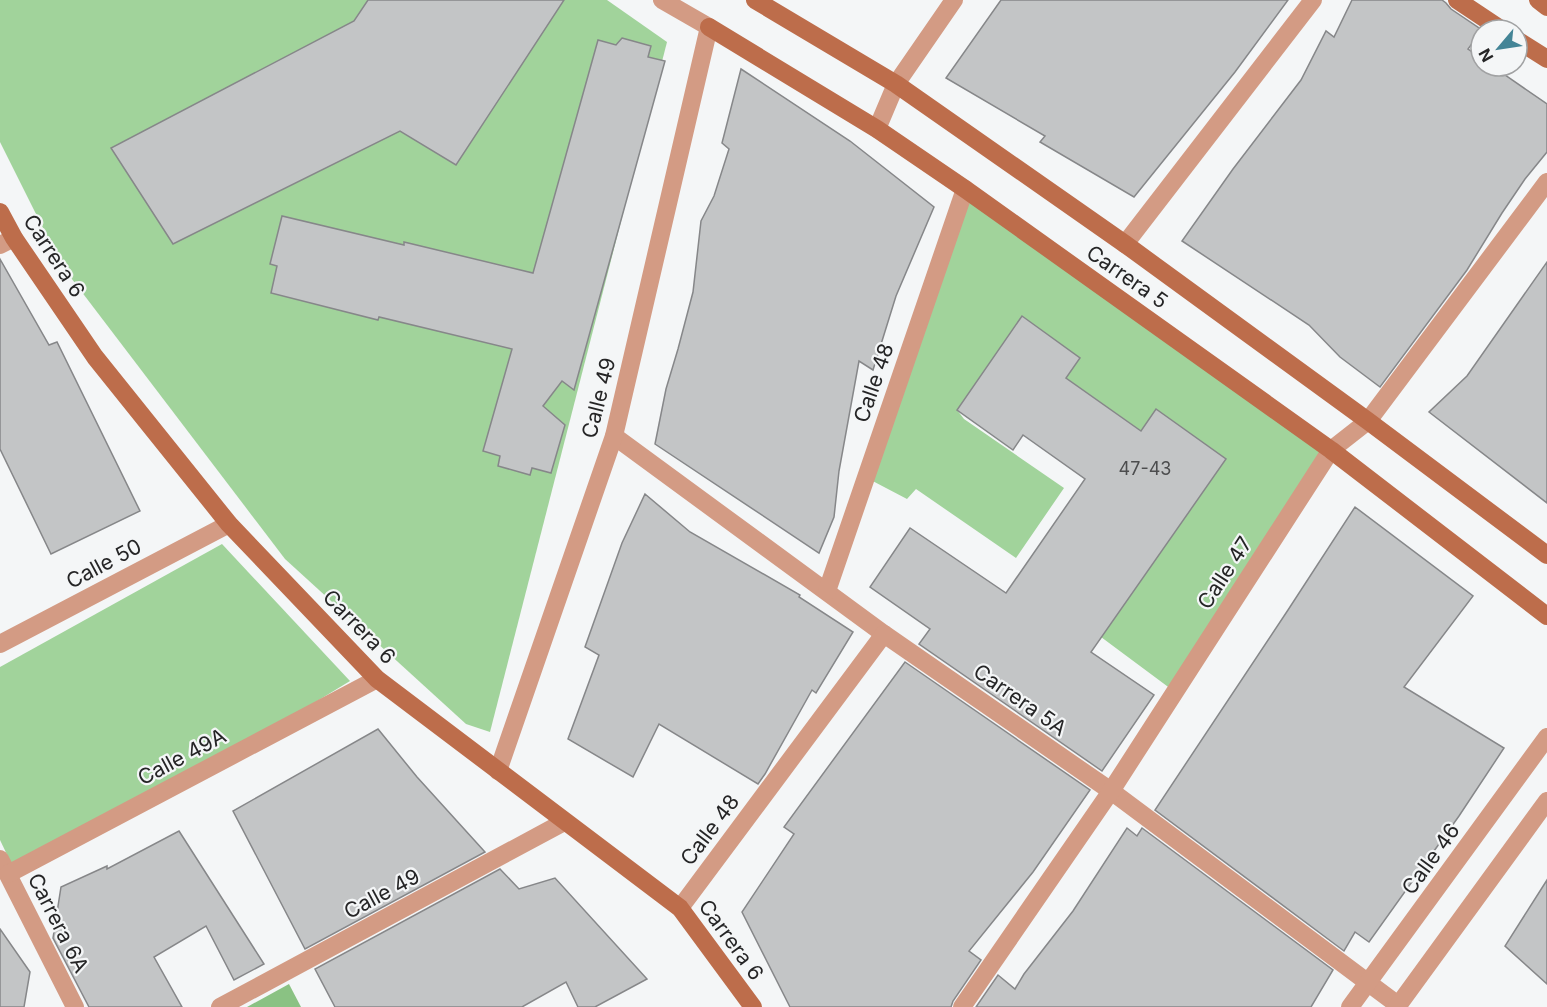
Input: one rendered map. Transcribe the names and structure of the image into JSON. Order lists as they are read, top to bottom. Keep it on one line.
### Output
{"streets":{"street":["Carrera 6","Carrera 5","Calle 48","Calle 49","Calle 50","Calle 47","Carrera 5A","Calle 49A","Calle 46","Carrera 6A"]},"crossings":[["Carrera 6","Calle 48"],["Carrera 6","Calle 49"],["Carrera 6","Calle 50"],["Carrera 6","Calle 49A"],["Carrera 5","Calle 48"],["Carrera 5","Calle 49"],["Carrera 5","Calle 47"],["Calle 48","Carrera 5A"],["Calle 49","Carrera 5A"],["Calle 47","Carrera 5A"],["Carrera 5A","Calle 46"],["Calle 49A","Carrera 6A"]],"house_numbers":["47-43"],"north":"bottom left"}
